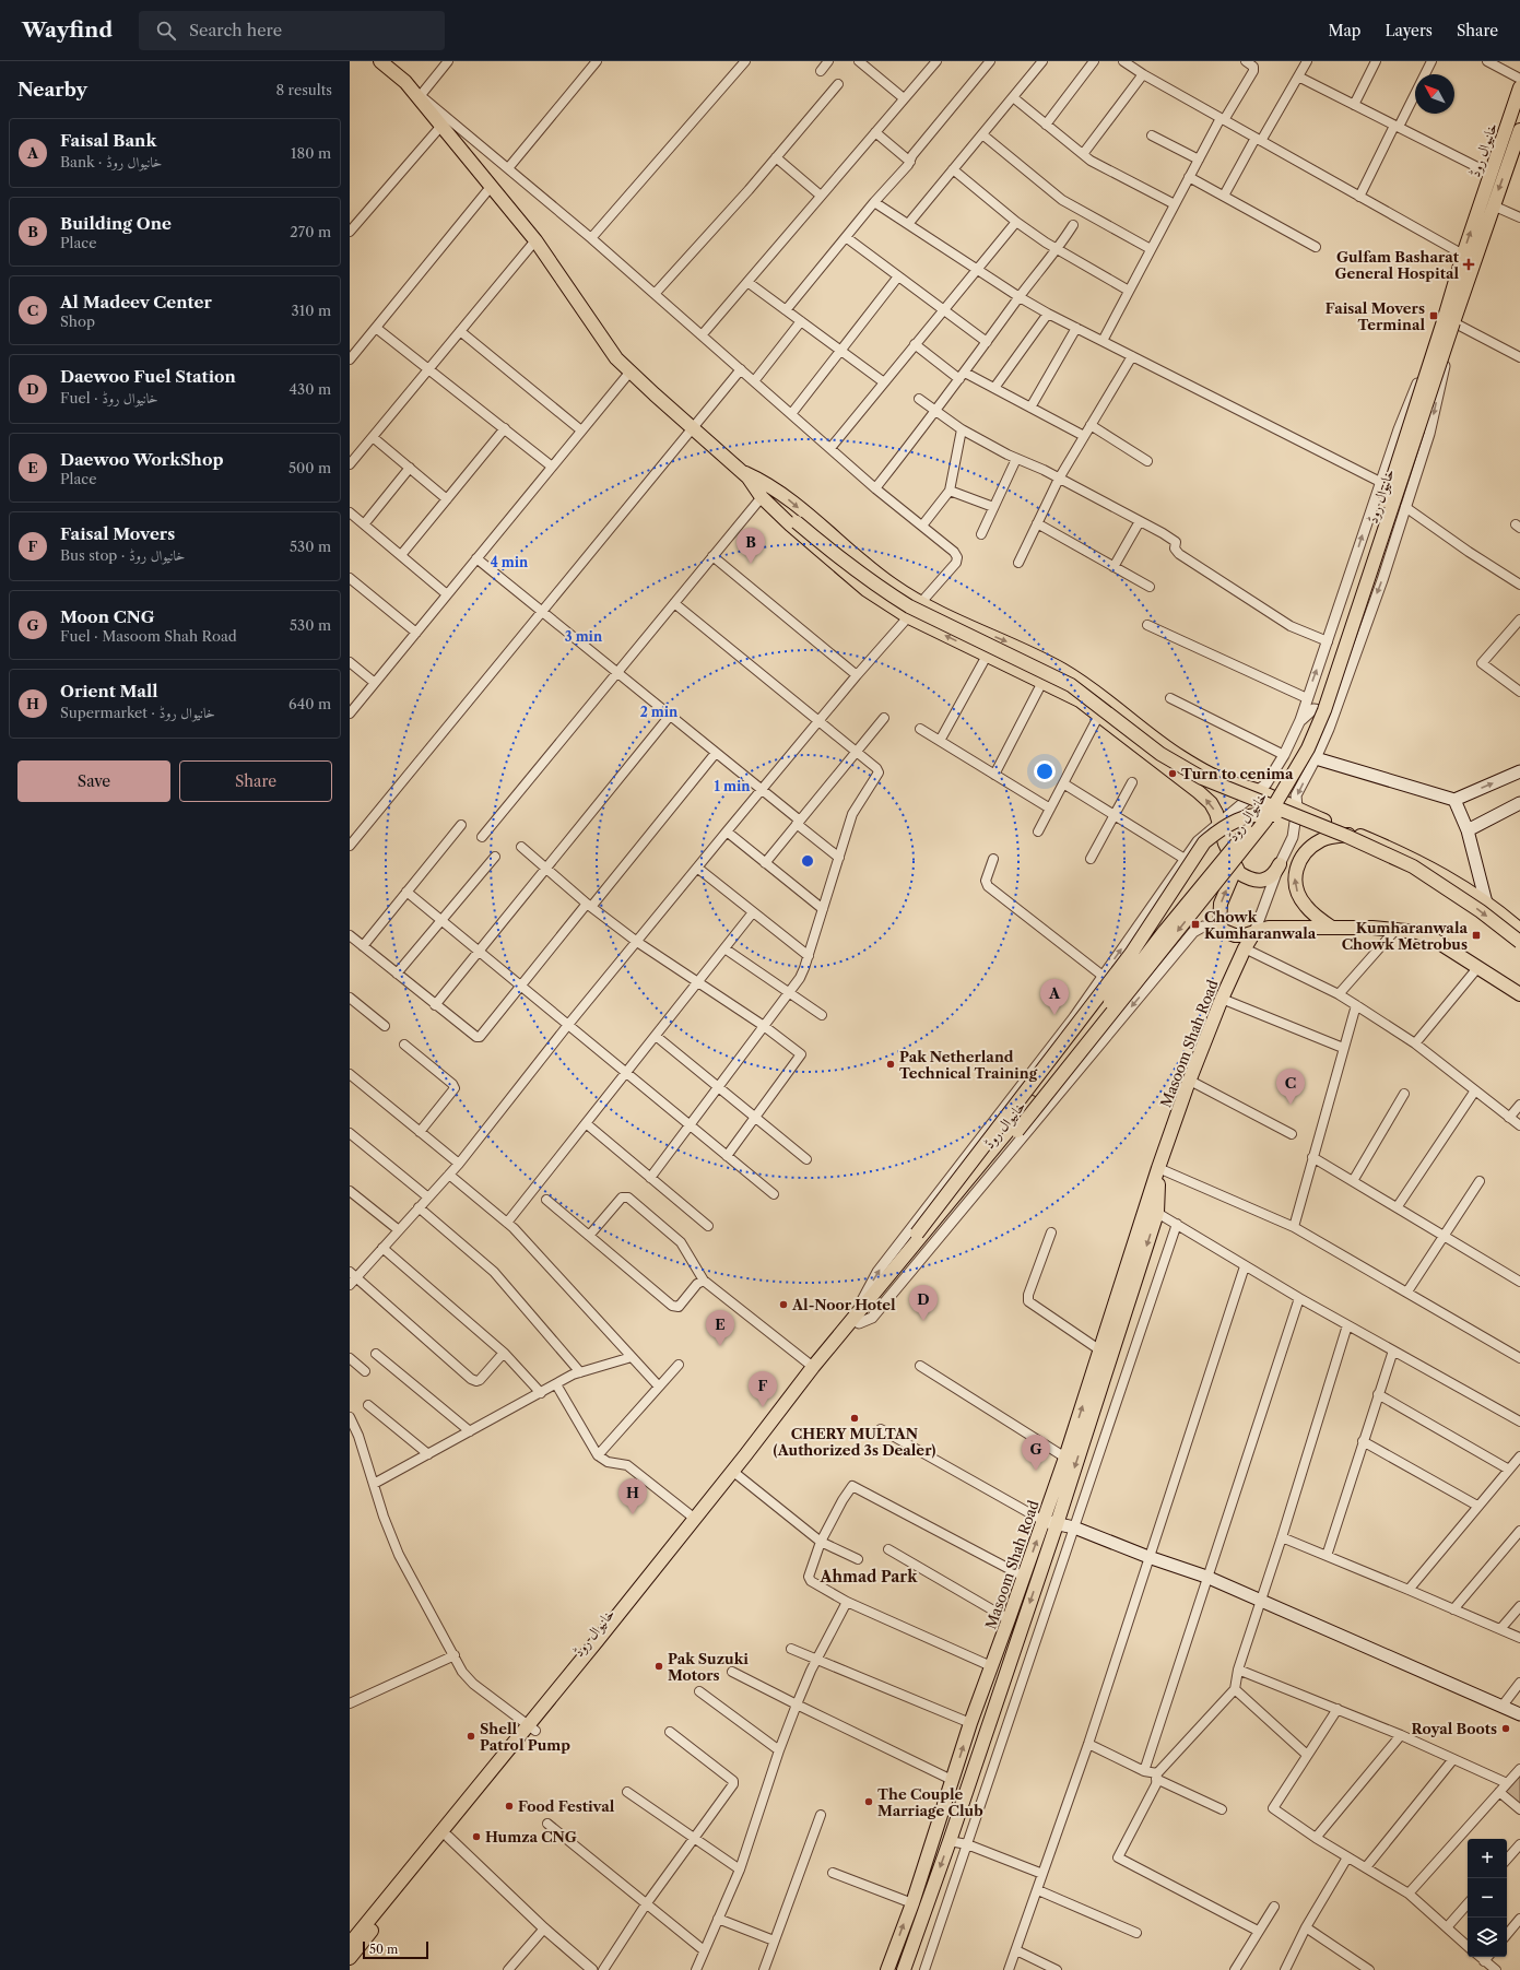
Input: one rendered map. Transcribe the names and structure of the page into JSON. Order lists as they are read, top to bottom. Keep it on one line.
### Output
{"streets":{"main road":["خانیوال روڈ","Masoom Shah Road"]},"districts":["Ahmad Park"],"places":{"health":["Gulfam Basharat General Hospital"],"transit":["Faisal Movers Terminal","Chowk Kumharanwala","Kumharanwala Chowk Metrobus"],"other":["Turn to cenima","Pak Netherland Technical Training","Al-Noor Hotel","CHERY MULTAN (Authorized 3s Dealer)","Pak Suzuki Motors","Royal Boots","Shell Patrol Pump","The Couple Marriage Club","Food Festival","Humza CNG"]},"scale_bar":"50 m","north":"top left","page":{"header":"Wayfind","search":"Search here","nav":["Map","Layers","Share"],"heading":["Nearby","8 results"],"list":[{"mark":"A","name":"Faisal Bank","note":"Bank · خانیوال روڈ","value":"180 m"},{"mark":"B","name":"Building One","note":"Place","value":"270 m"},{"mark":"C","name":"Al Madeev Center","note":"Shop","value":"310 m"},{"mark":"D","name":"Daewoo Fuel Station","note":"Fuel · خانیوال روڈ","value":"430 m"},{"mark":"E","name":"Daewoo WorkShop","note":"Place","value":"500 m"},{"mark":"F","name":"Faisal Movers","note":"Bus stop · خانیوال روڈ","value":"530 m"},{"mark":"G","name":"Moon CNG","note":"Fuel · Masoom Shah Road","value":"530 m"},{"mark":"H","name":"Orient Mall","note":"Supermarket · خانیوال روڈ","value":"640 m"}],"pins":["B","A","C","D","E","F","G","H"],"buttons":["Save","Share"],"map_buttons":["+","−"],"scale":"50 m"},"rings":["4 min","3 min","2 min","1 min"]}
